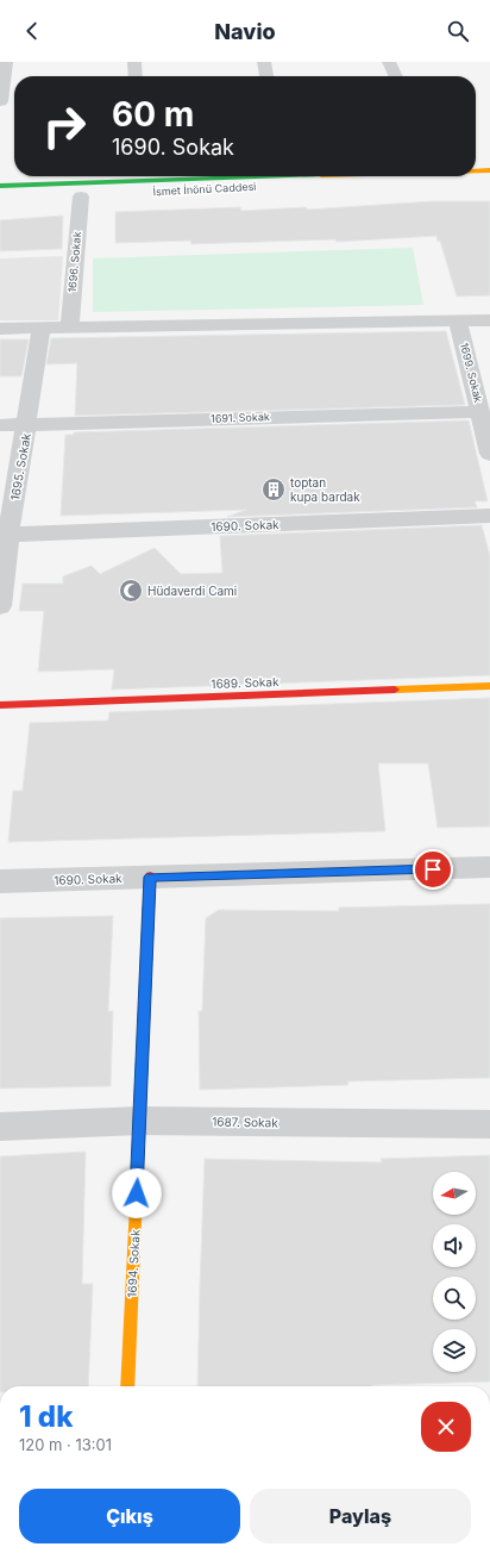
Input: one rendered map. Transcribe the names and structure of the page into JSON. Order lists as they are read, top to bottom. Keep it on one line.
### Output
{"streets":{"main road":["İsmet İnönü Caddesi","1689. Sokak","1694. Sokak"],"street":["1696. Sokak","1699. Sokak","1691. Sokak","1695. Sokak","1690. Sokak","1687. Sokak"]},"crossings":[["1699. Sokak","1691. Sokak"],["1691. Sokak","1695. Sokak"],["1695. Sokak","1690. Sokak"],["1690. Sokak","1694. Sokak"],["1687. Sokak","1694. Sokak"]],"places":{"building":["toptan kupa bardak"],"mosque":["Hüdaverdi Cami"]},"north":"left","page":{"header":"Navio","turn":["60 m","1690. Sokak"],"heading":["1 dk","120 m · 13:01"],"buttons":["Çıkış","Paylaş"]}}
